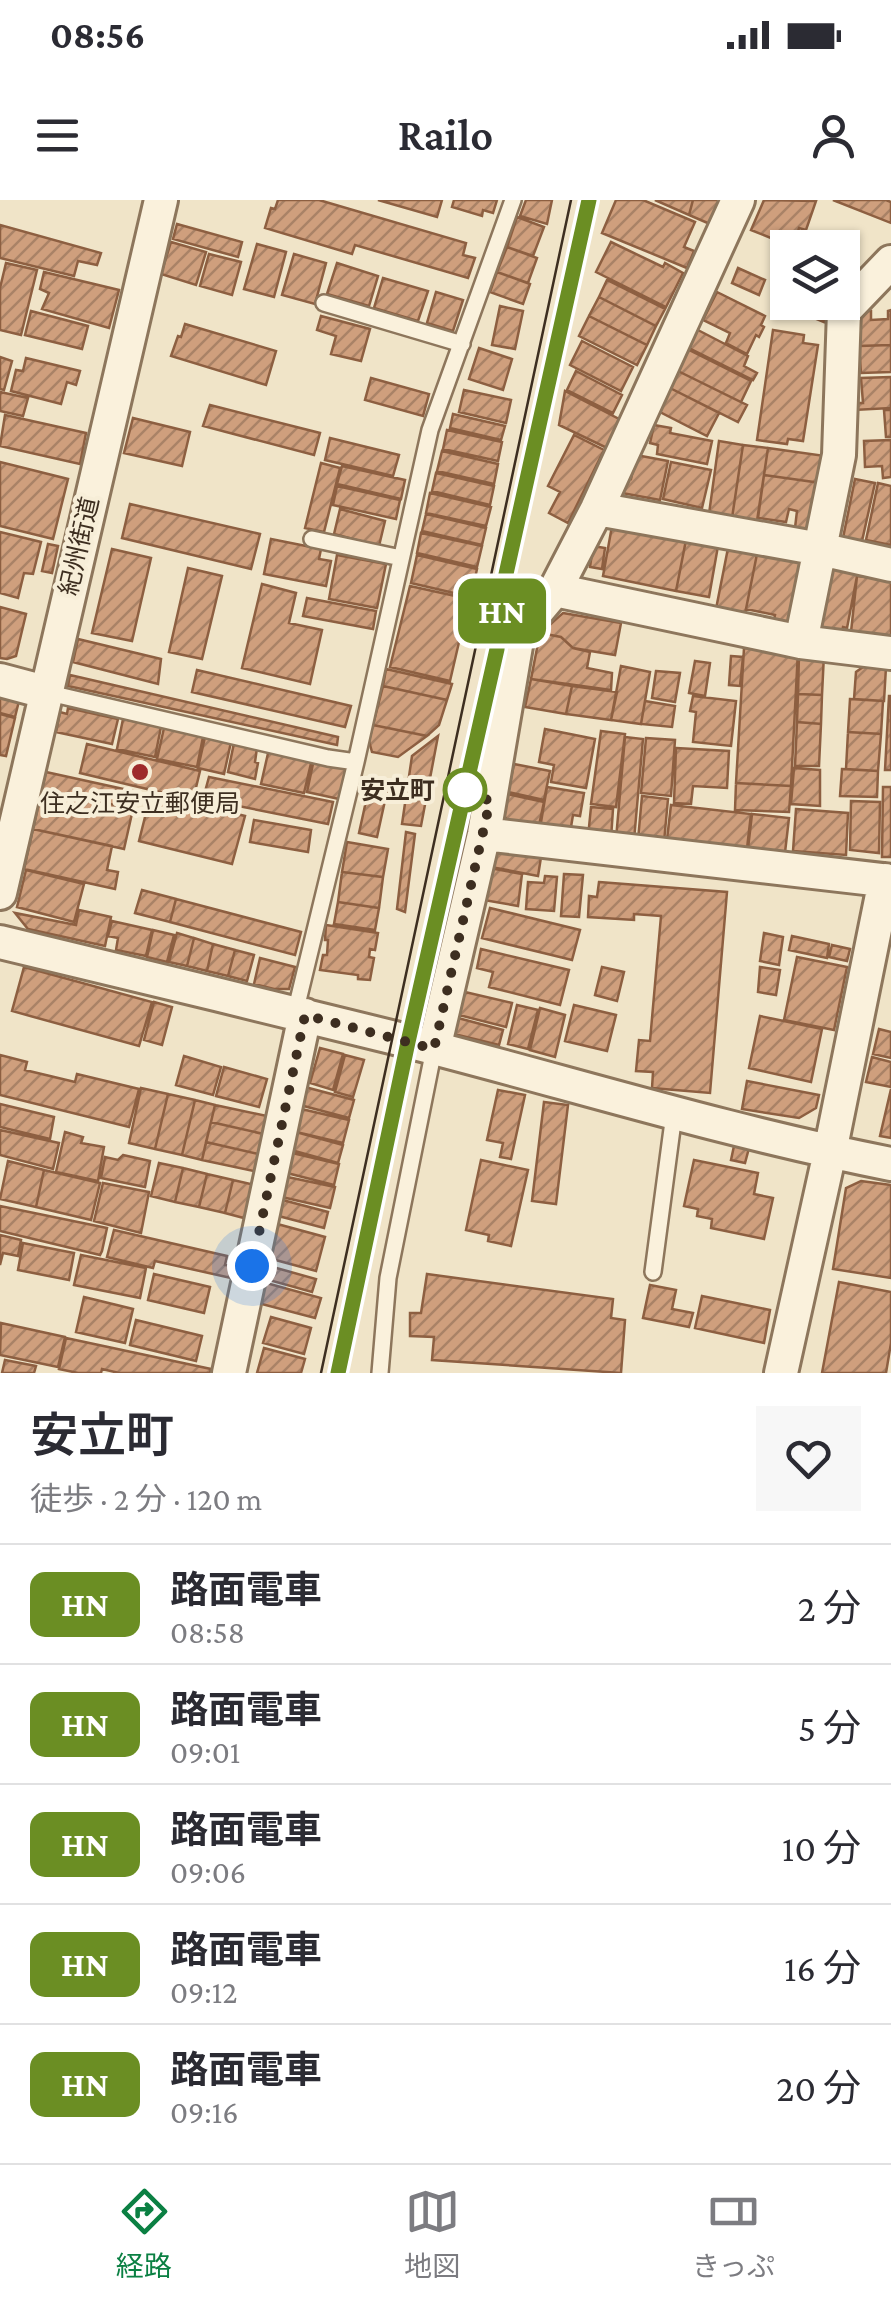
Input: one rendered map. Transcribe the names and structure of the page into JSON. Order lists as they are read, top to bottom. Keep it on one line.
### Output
{"streets":{"street":["紀州街道"]},"places":["住之江安立郵便局","安立町"],"lines":["tram line HN"],"page":{"status":"08:56","header":"Railo","on_map":"HN","heading":["安立町","徒歩 · 2 分 · 120 m"],"list":[{"mark":"HN","name":"路面電車","note":"08:58","value":"2 分"},{"mark":"HN","name":"路面電車","note":"09:01","value":"5 分"},{"mark":"HN","name":"路面電車","note":"09:06","value":"10 分"},{"mark":"HN","name":"路面電車","note":"09:12","value":"16 分"},{"mark":"HN","name":"路面電車","note":"09:16","value":"20 分"}],"tabs":["経路","地図","きっぷ"]}}
